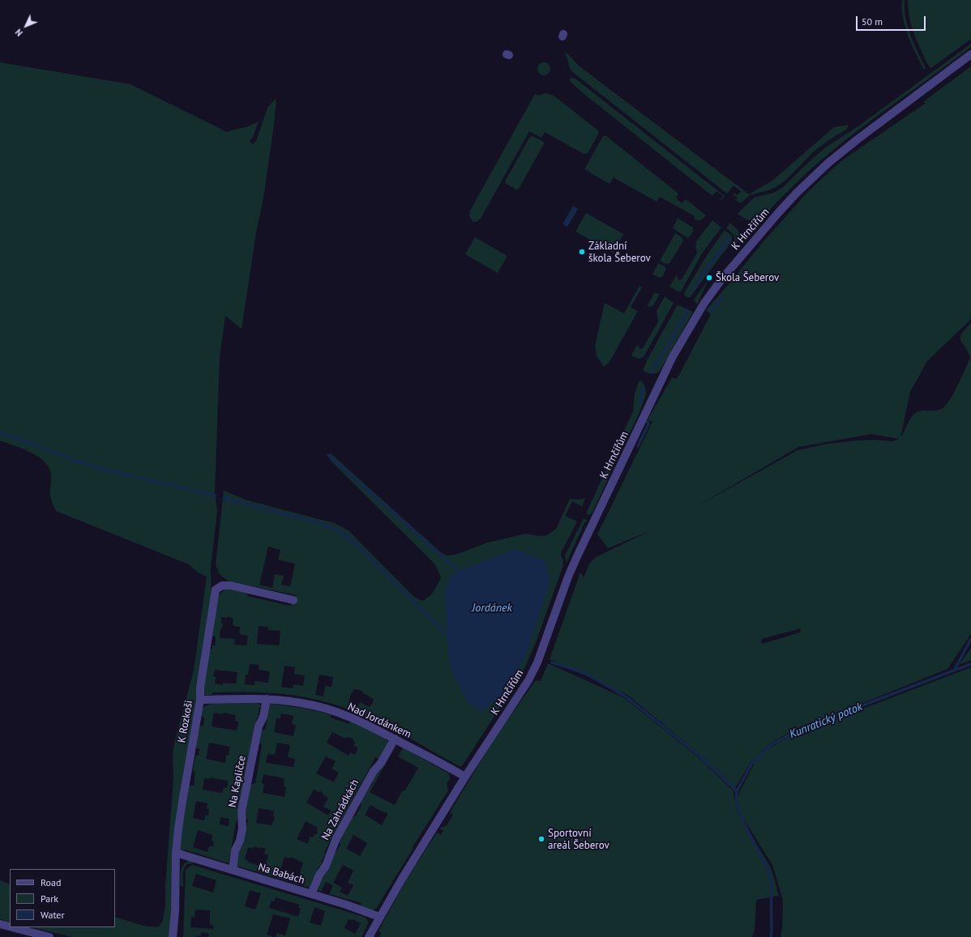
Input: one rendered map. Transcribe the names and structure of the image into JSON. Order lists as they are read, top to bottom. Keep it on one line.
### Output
{"streets":{"street":["K Hrnčířům","Nad Jordánkem","K Rozkoši","Na Kapličce","Na Zahrádkách","Na Babách"]},"crossings":[["K Hrnčířům","Nad Jordánkem"],["K Hrnčířům","Na Babách"],["Nad Jordánkem","K Rozkoši"],["Nad Jordánkem","Na Kapličce"],["Nad Jordánkem","Na Zahrádkách"],["K Rozkoši","Na Babách"],["Na Kapličce","Na Babách"],["Na Zahrádkách","Na Babách"]],"water":["Jordánek","Kunratický potok"],"places":["Základní škola Šeberov","Škola Šeberov","Sportovní areál Šeberov"],"legend":["Road","Park","Water"],"scale_bar":"50 m","north":"bottom left"}
